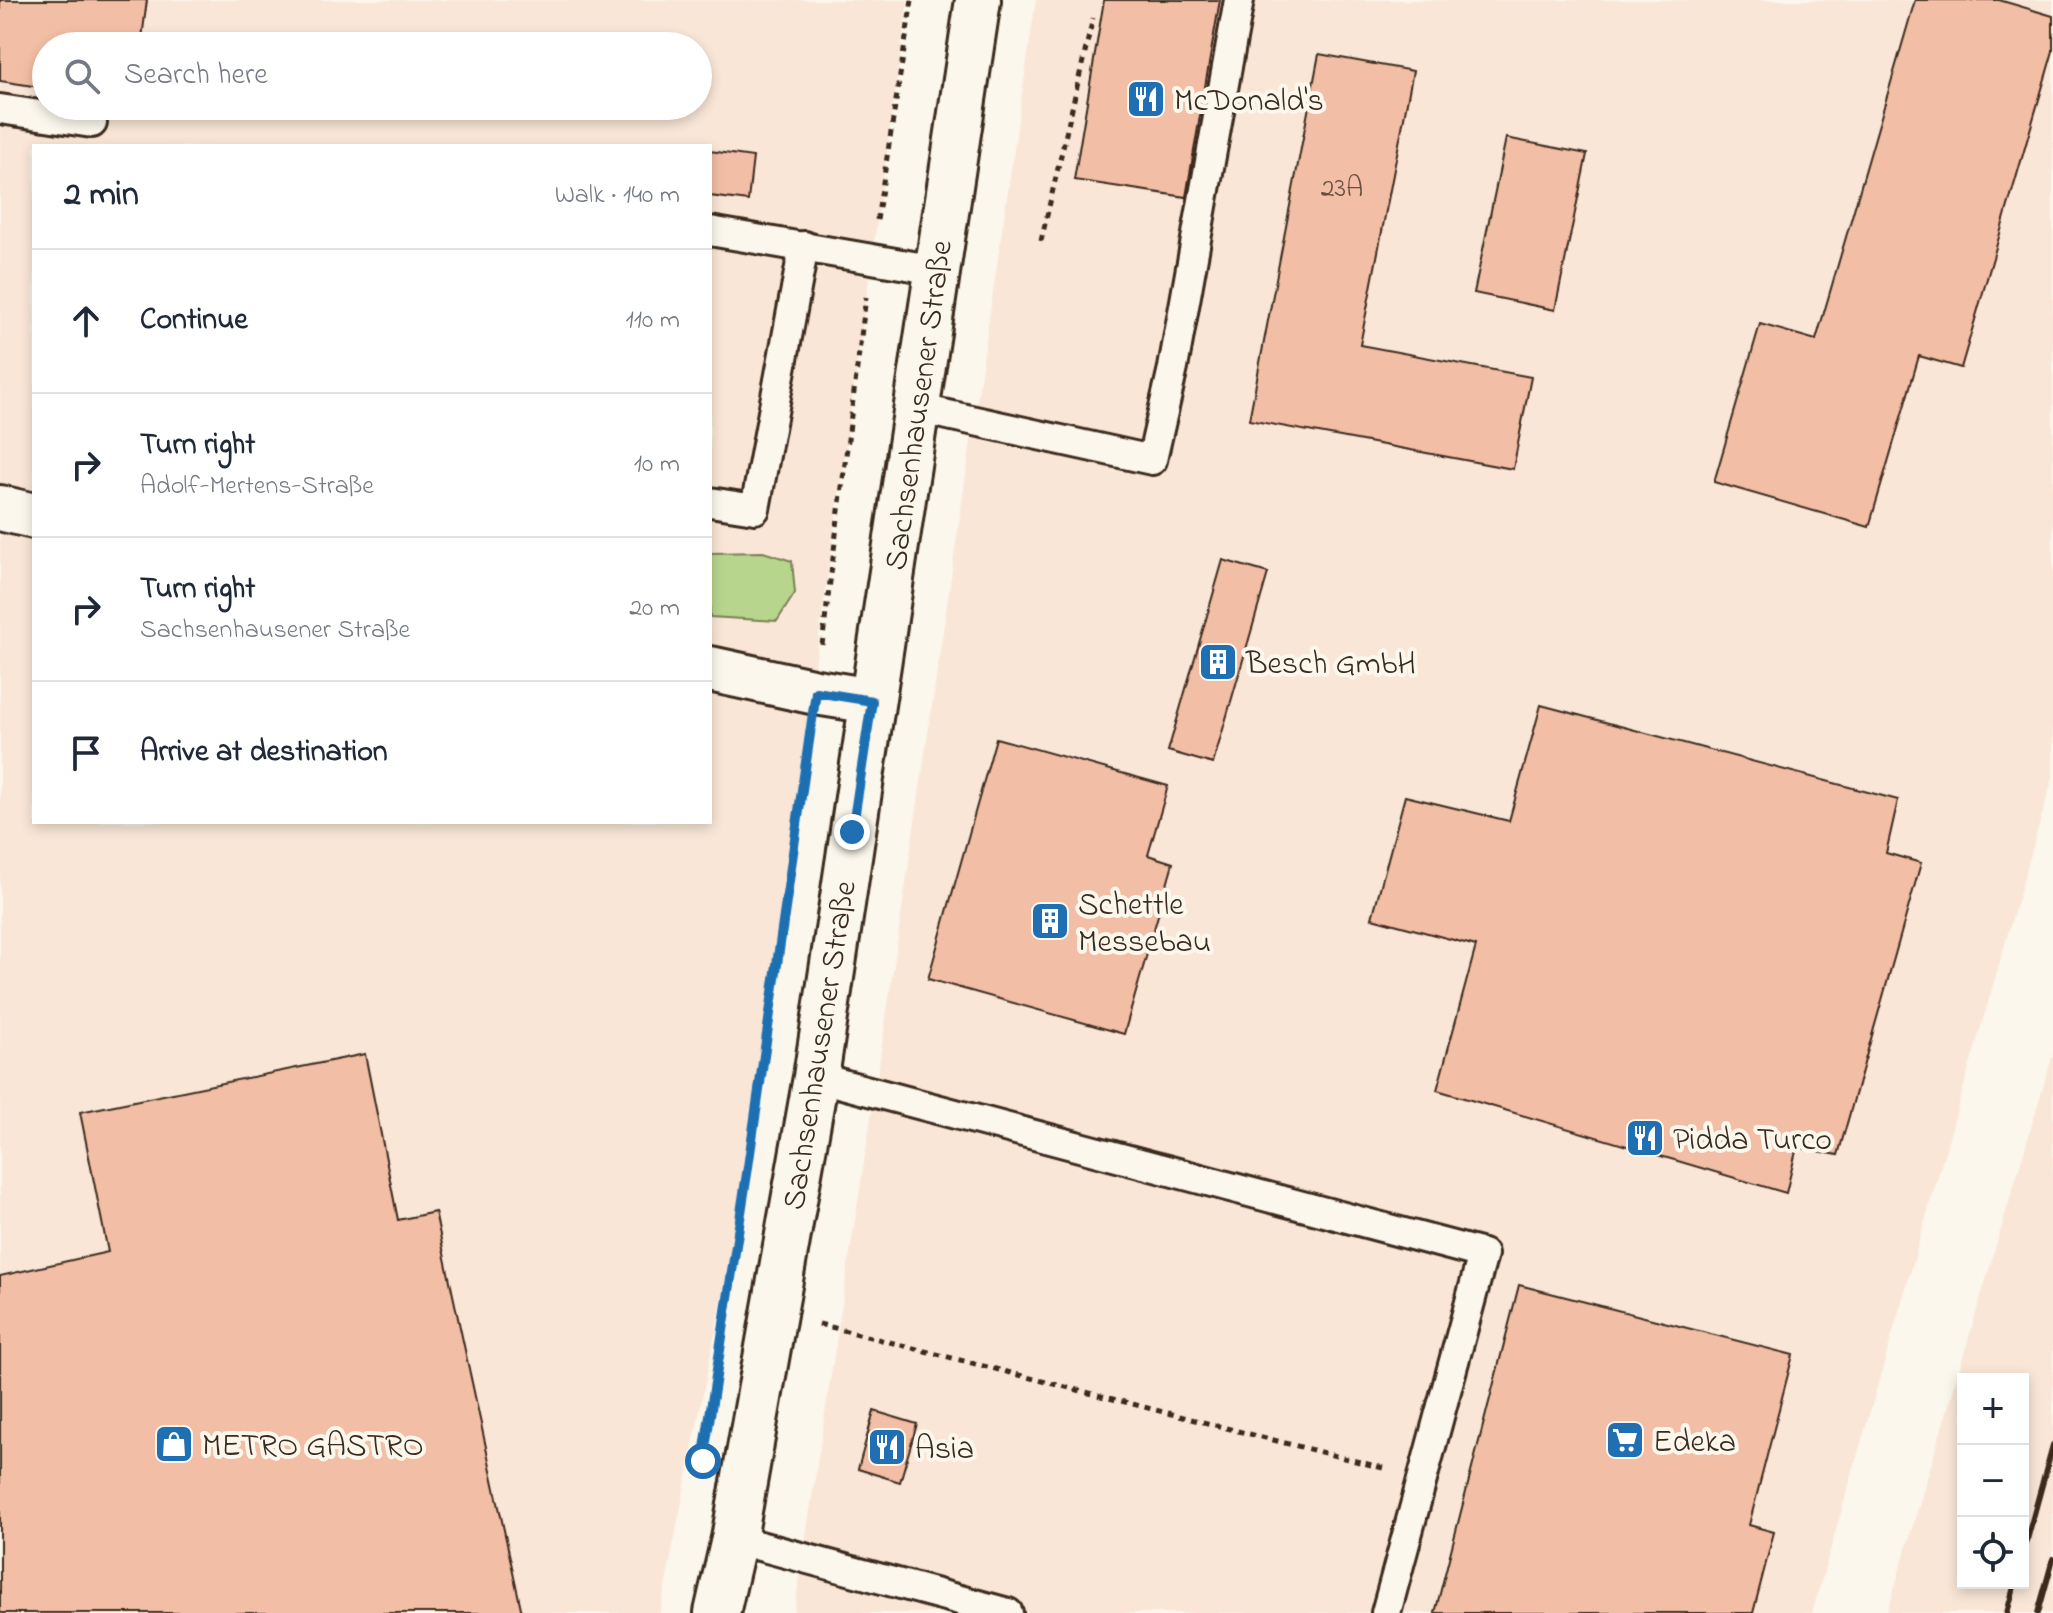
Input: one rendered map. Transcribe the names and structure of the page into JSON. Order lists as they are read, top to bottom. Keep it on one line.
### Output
{"streets":{"main road":["Sachsenhausener Straße"]},"places":{"restaurant":["McDonald's","Pidda Turco","Asia"],"building":["Besch GmbH","Schettle Messebau"],"supermarket":["Edeka"],"shop":["METRO GASTRO"]},"house_numbers":["23A"],"page":{"search":"Search here","heading":["2 min","Walk · 140 m"],"list":[["Continue","110 m"],["Turn right","Adolf-Mertens-Straße","10 m"],["Turn right","Sachsenhausener Straße","20 m"],"Arrive at destination"],"map_buttons":["+","−"]}}
